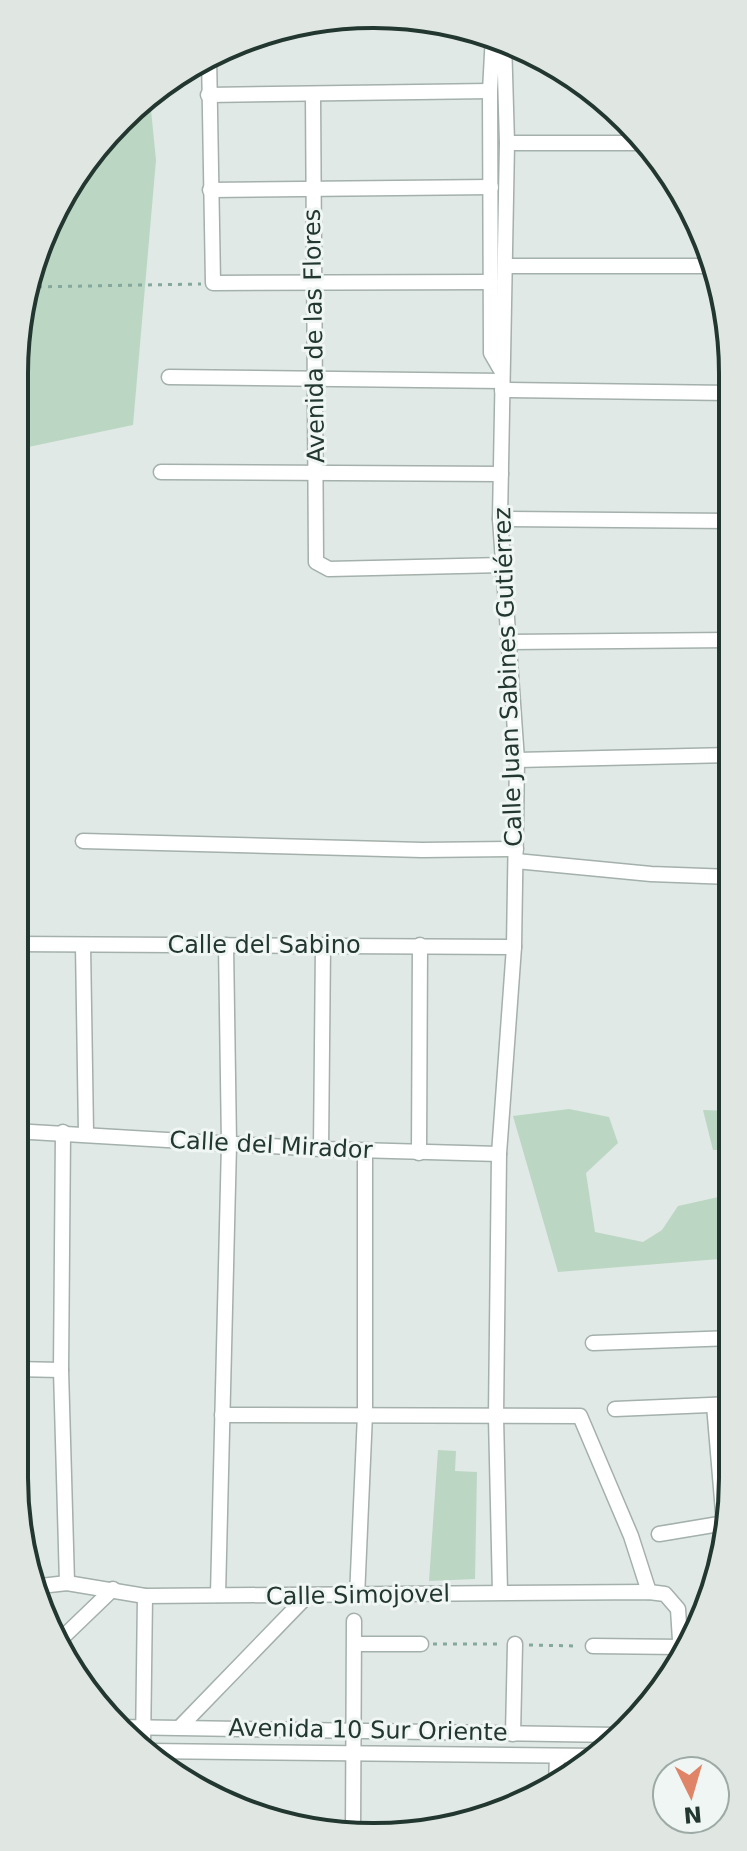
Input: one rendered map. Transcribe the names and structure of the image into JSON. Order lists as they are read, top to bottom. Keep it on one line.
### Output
{"streets":{"street":["Avenida de las Flores","Calle Juan Sabines Gutiérrez","Calle del Sabino","Calle del Mirador","Calle Simojovel","Avenida 10 Sur Oriente"]},"crossings":[["Avenida de las Flores","Calle Juan Sabines Gutiérrez"],["Calle Juan Sabines Gutiérrez","Calle del Sabino"],["Calle Juan Sabines Gutiérrez","Calle del Mirador"]],"north":"bottom"}
